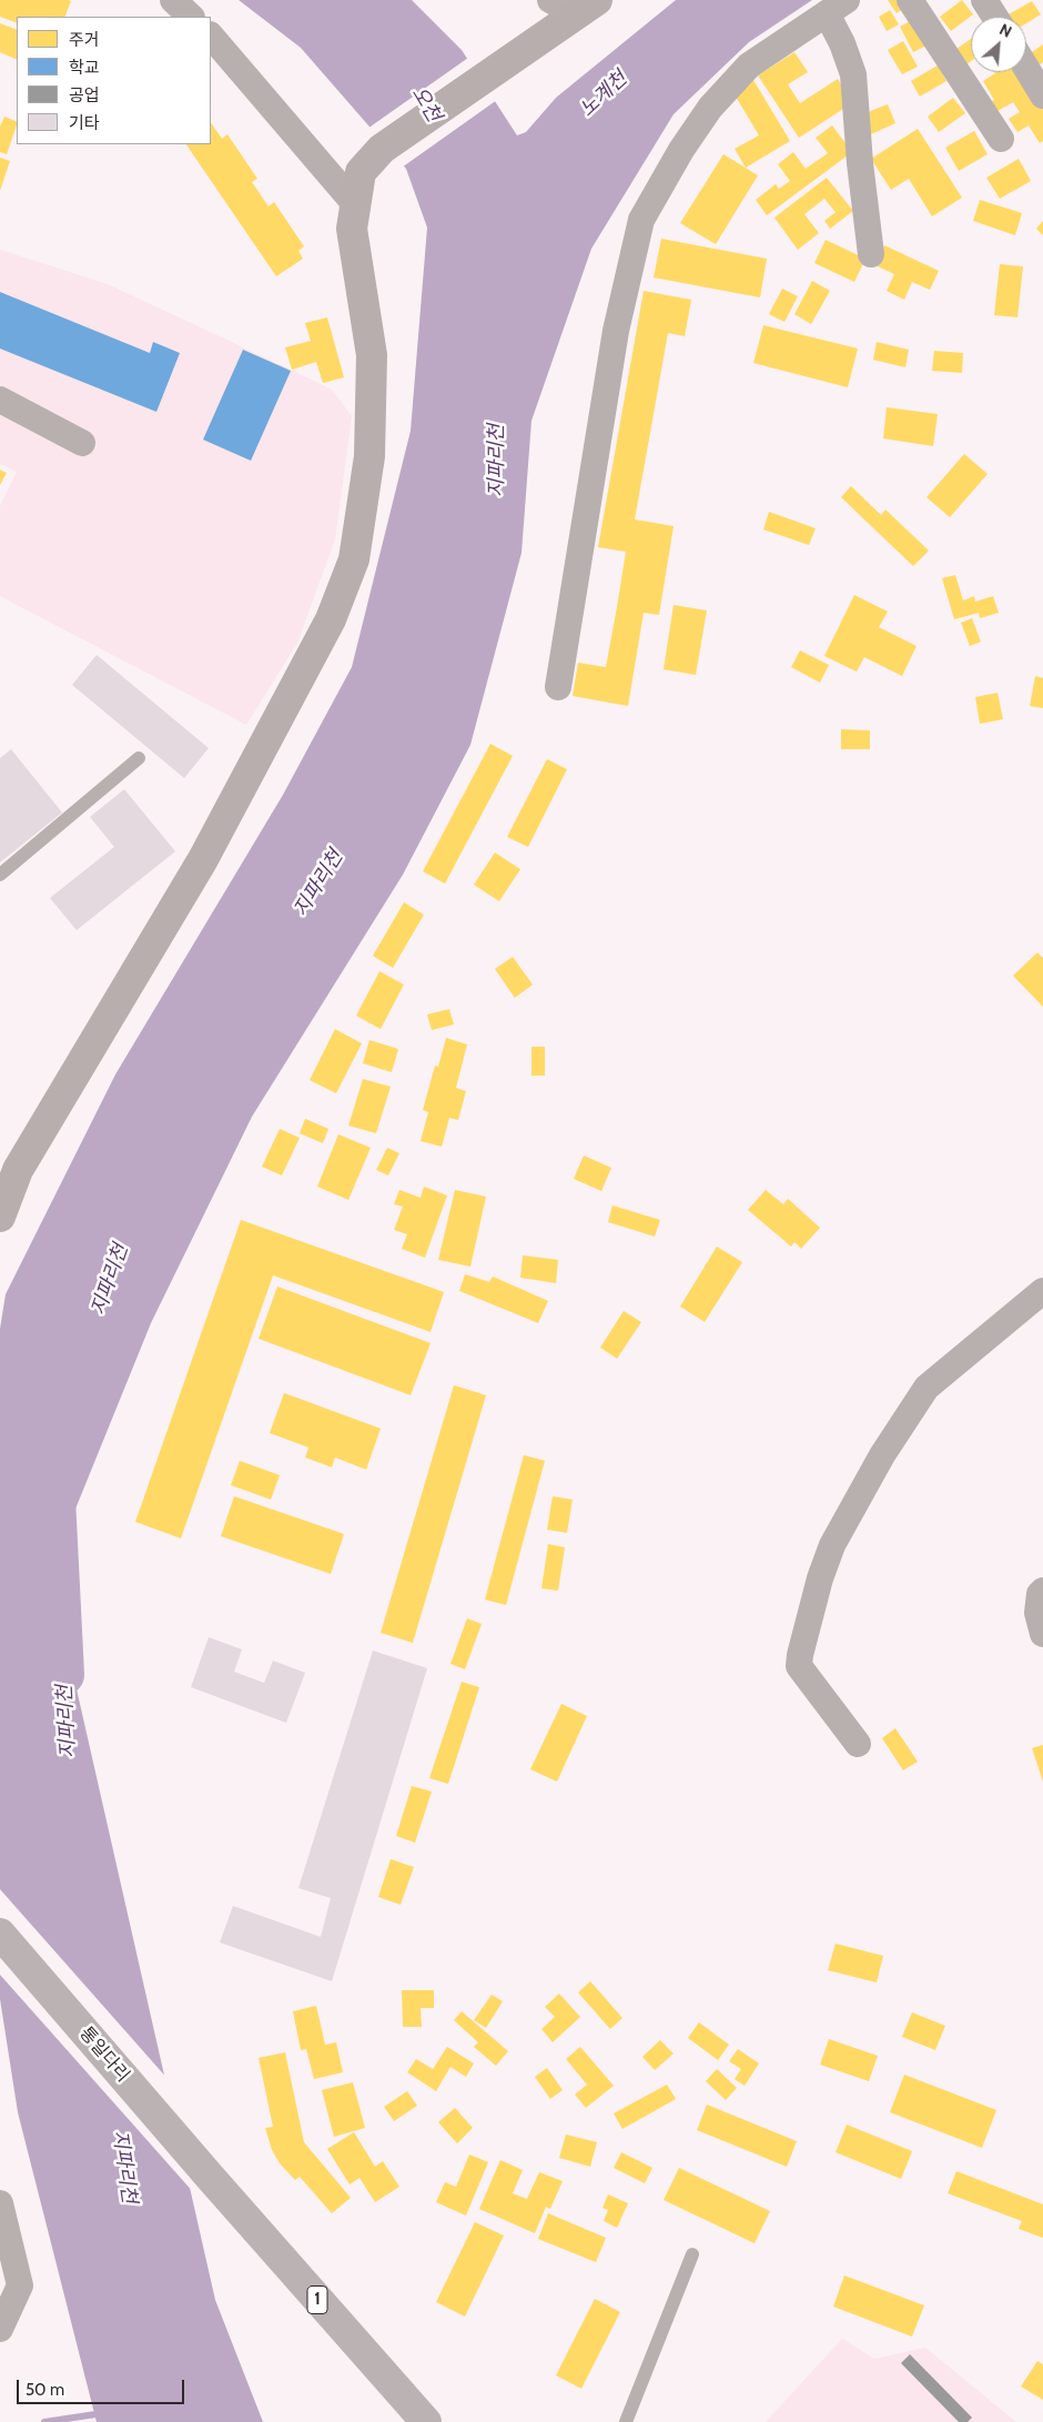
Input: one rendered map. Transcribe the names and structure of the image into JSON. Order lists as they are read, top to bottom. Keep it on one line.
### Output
{"streets":{"main road":["통일다리","1"]},"water":["노계천","오천","지파리천"],"legend":["주거","학교","공업","기타"],"scale_bar":"50 m","north":"top right"}
